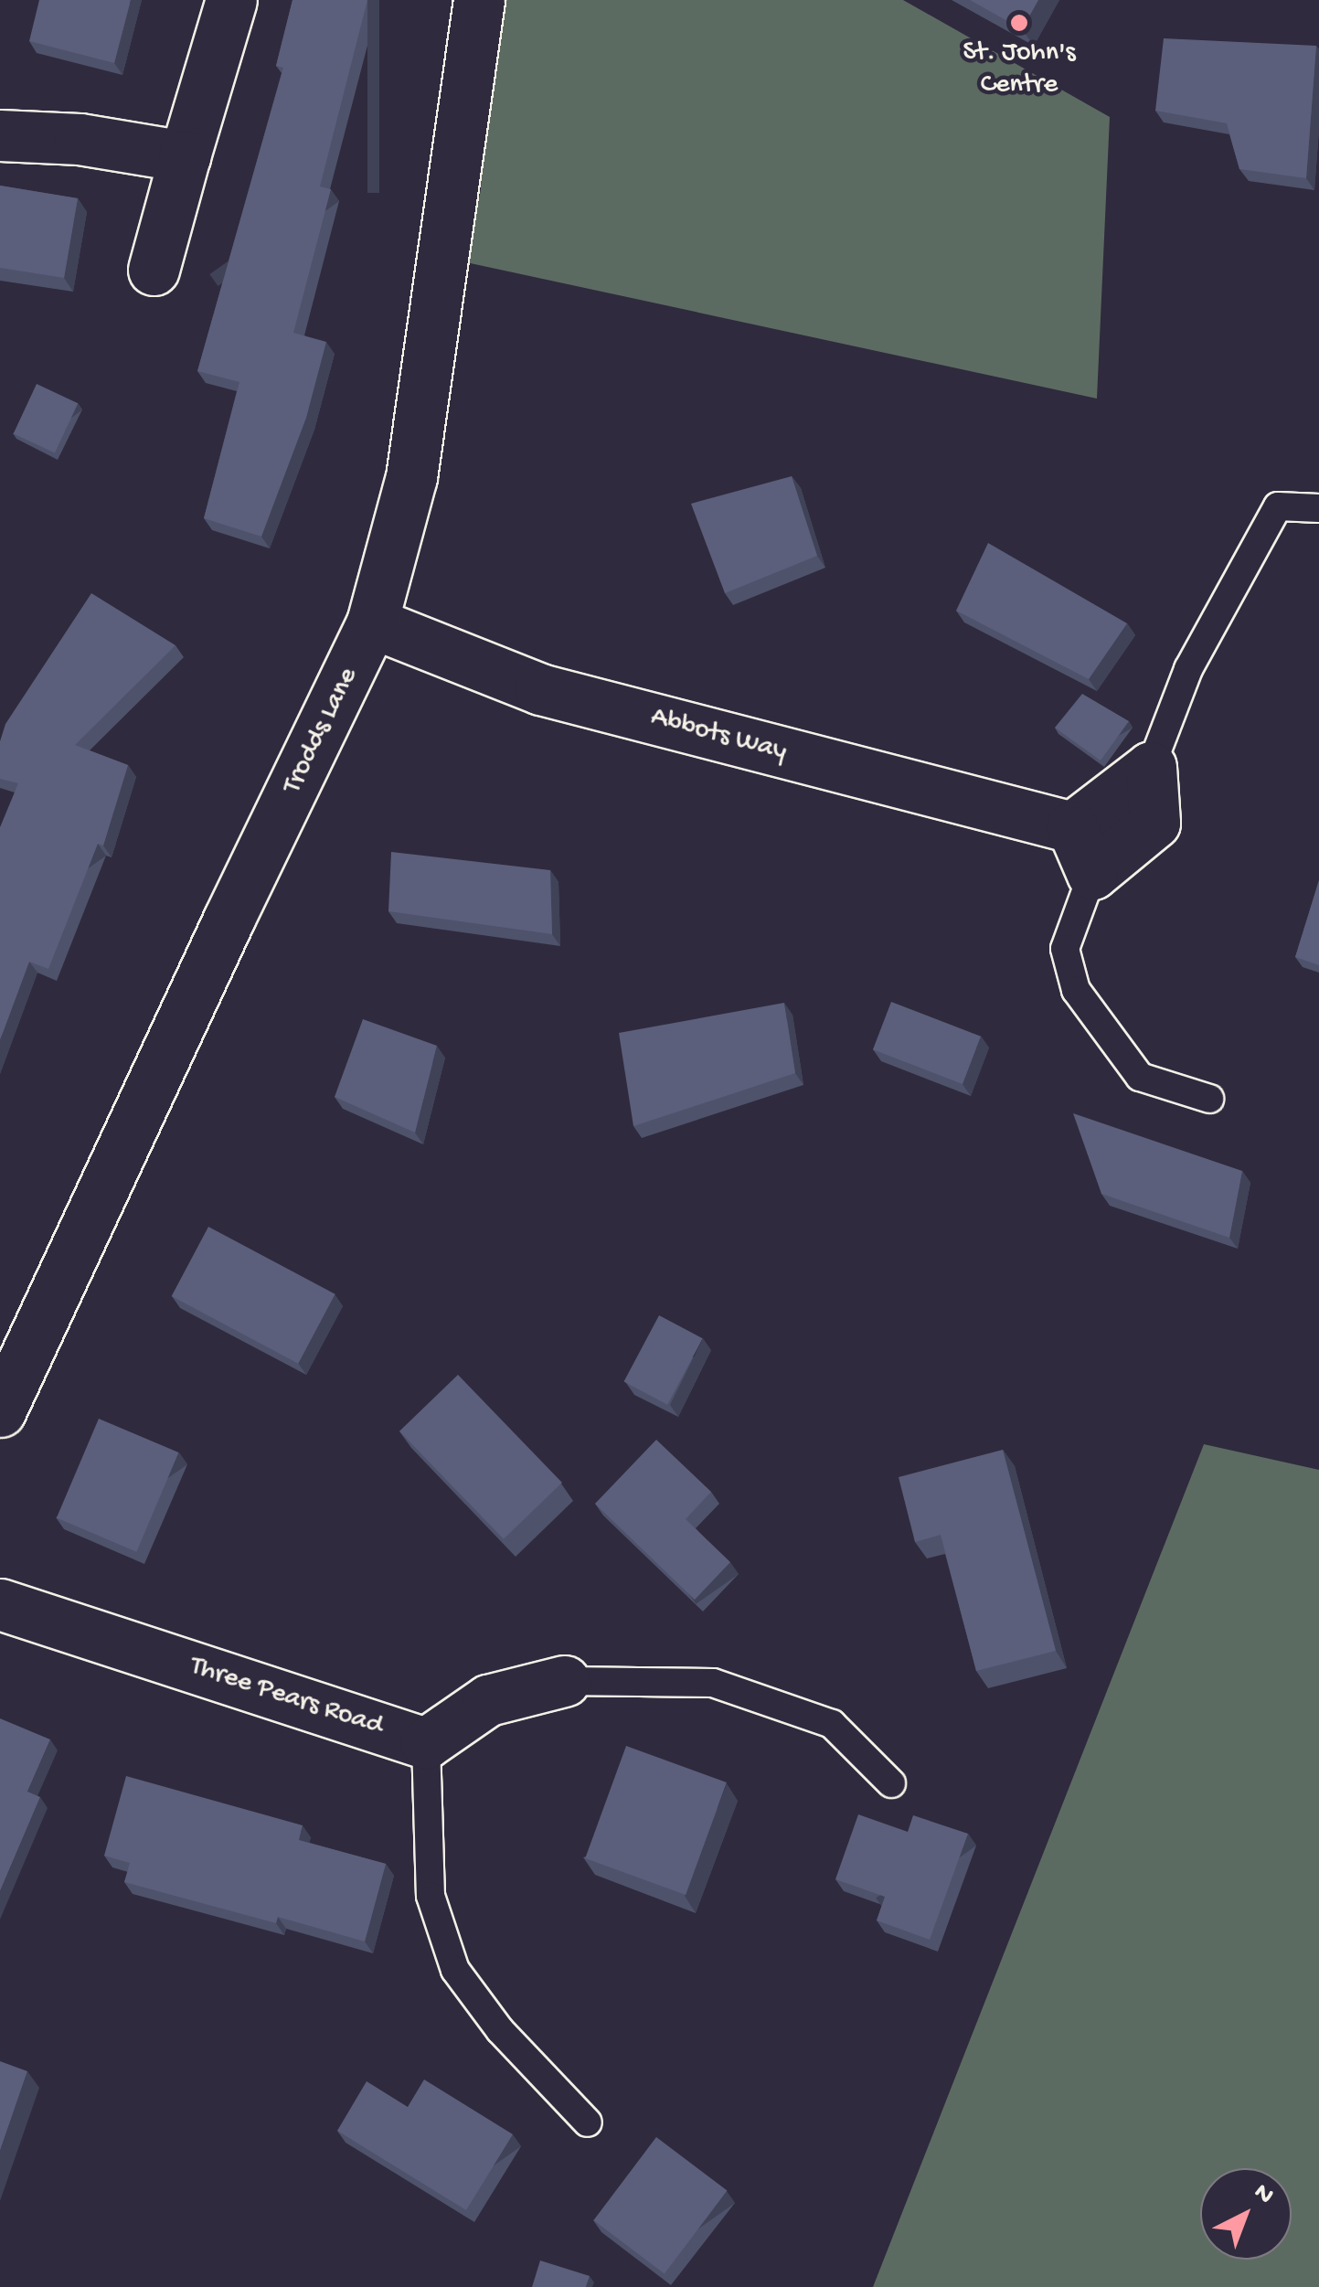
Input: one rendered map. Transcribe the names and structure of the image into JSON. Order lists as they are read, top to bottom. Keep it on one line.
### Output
{"streets":{"street":["Trodds Lane","Abbots Way","Three Pears Road"]},"crossings":[["Trodds Lane","Abbots Way"]],"places":["St. John's Centre"],"north":"top right"}
